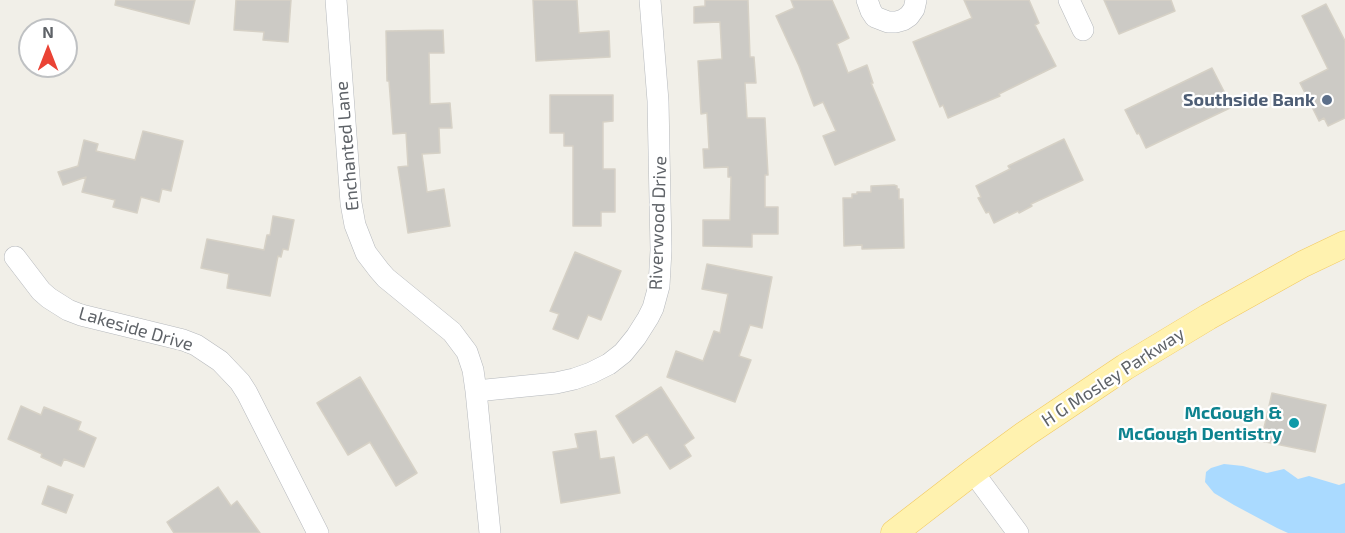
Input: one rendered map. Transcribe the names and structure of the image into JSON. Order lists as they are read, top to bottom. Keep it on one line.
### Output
{"streets":{"main road":["H G Mosley Parkway"],"street":["Enchanted Lane","Riverwood Drive","Lakeside Drive"]},"crossings":[["Enchanted Lane","Riverwood Drive"]],"places":["Southside Bank","McGough & McGough Dentistry"],"north":"top"}
